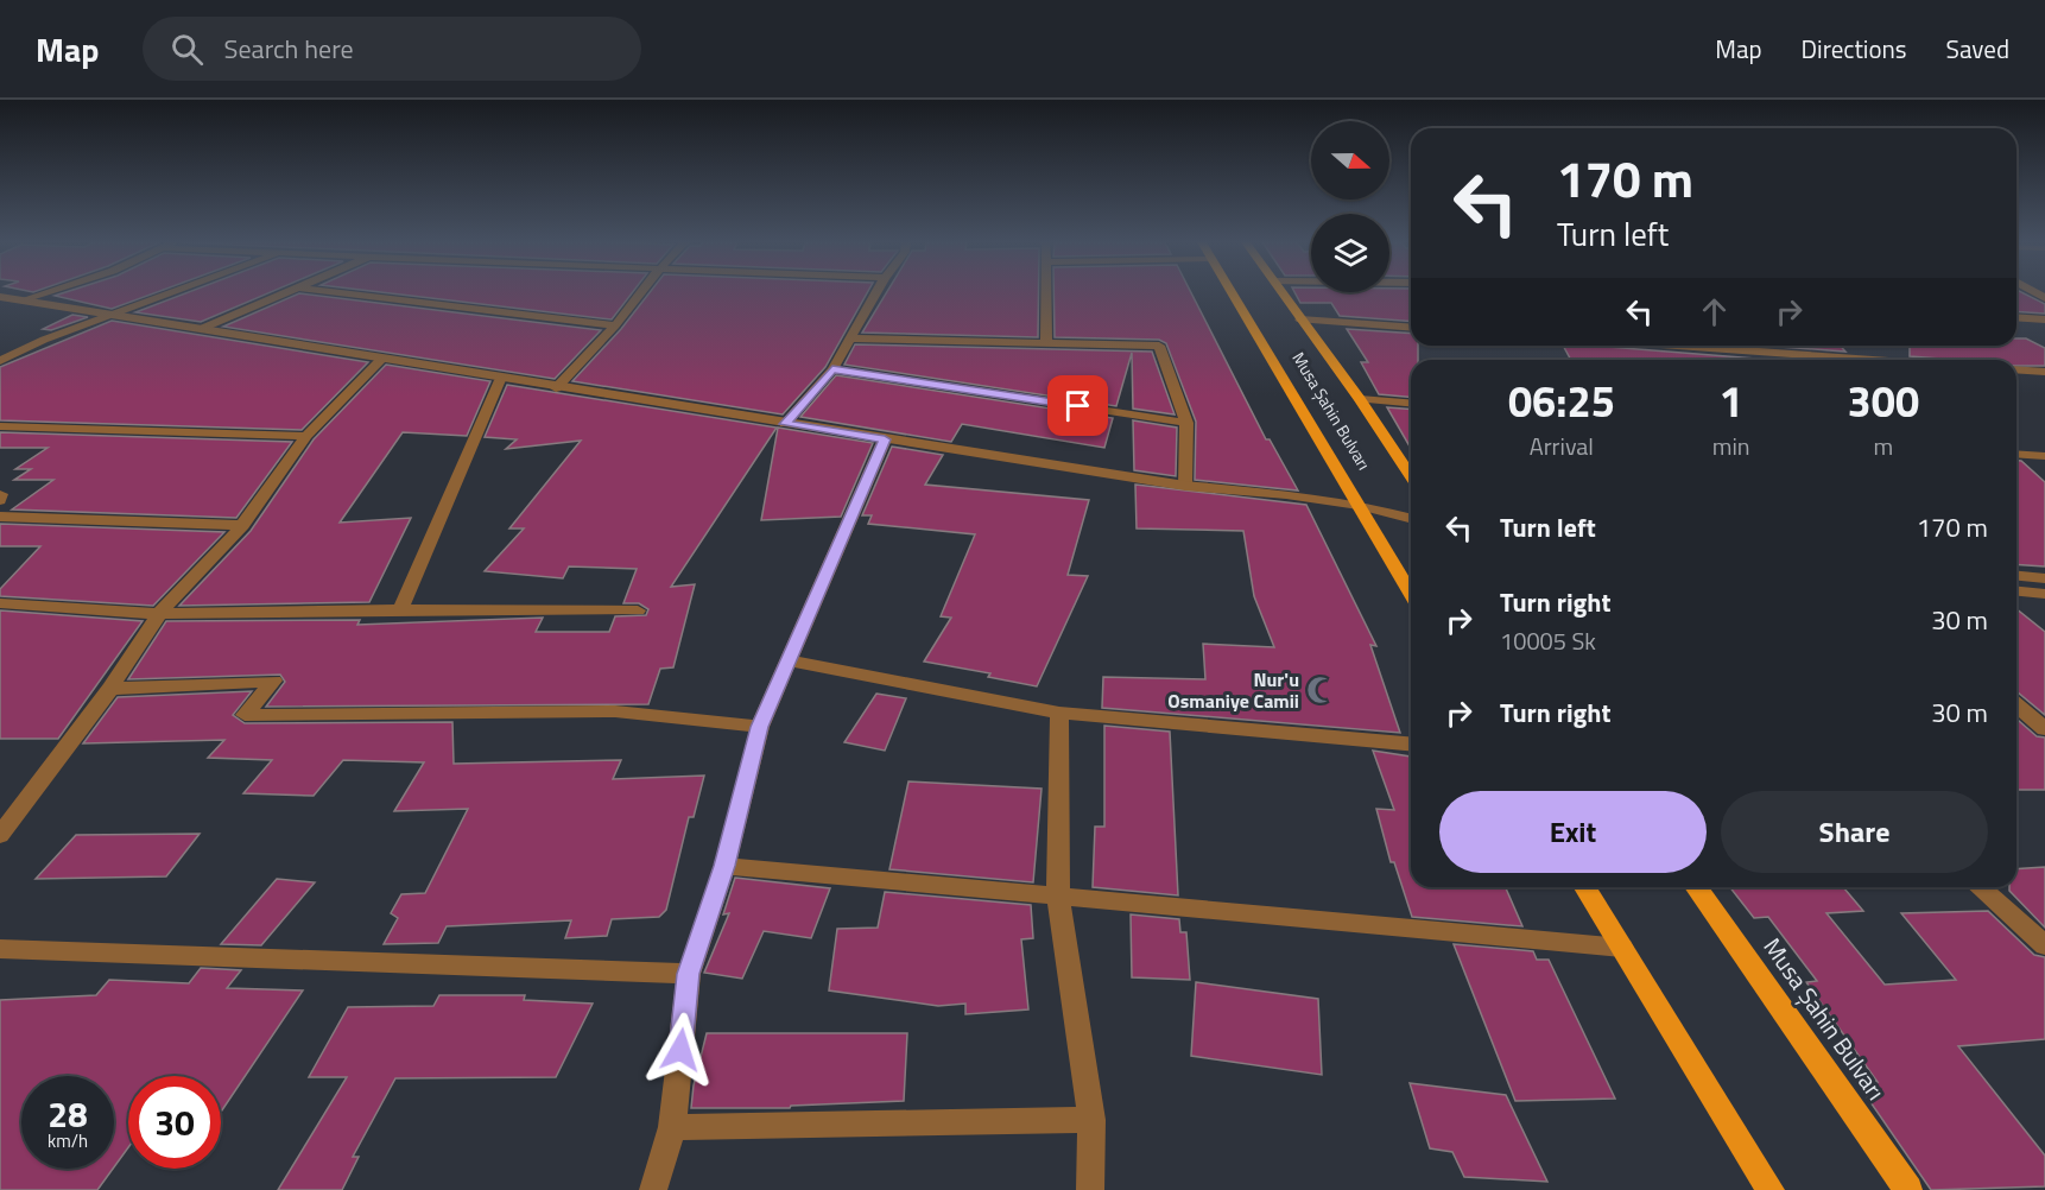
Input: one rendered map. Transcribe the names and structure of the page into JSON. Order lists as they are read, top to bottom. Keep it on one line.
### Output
{"streets":{"main road":["Musa Şahin Bulvarı"]},"places":{"mosque":["Nur'u Osmaniye Camii"]},"north":"right","page":{"header":"Map","search":"Search here","nav":["Map","Directions","Saved"],"turn":["170 m","Turn left"],"eta":["06:25","Arrival","1","min","300","m"],"list":[{"name":"Turn left","value":"170 m"},{"name":"Turn right","note":"10005 Sk","value":"30 m"},{"name":"Turn right","value":"30 m"}],"buttons":["Exit","Share"],"speed":"28 km/h","limit":"30"}}
